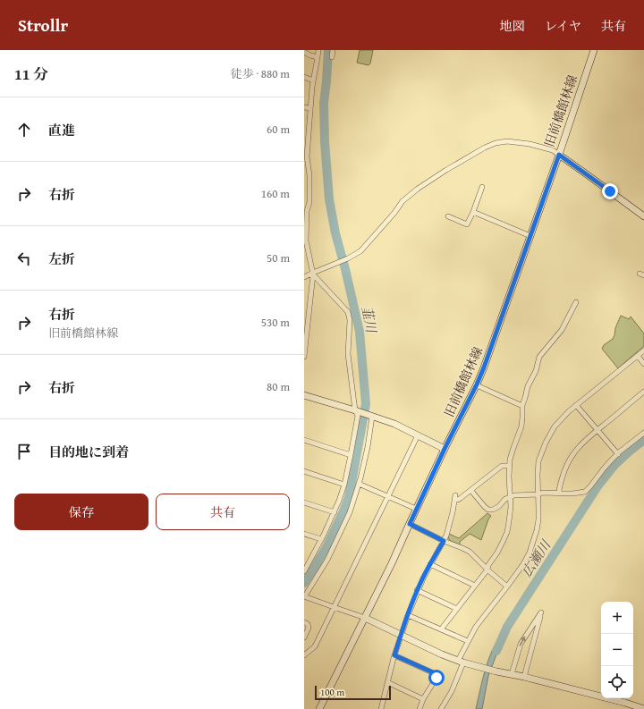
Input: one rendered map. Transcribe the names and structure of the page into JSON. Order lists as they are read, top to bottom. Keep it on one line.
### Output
{"streets":{"street":["旧前橋館林線"]},"water":["韮川","広瀬川"],"scale_bar":"100 m","page":{"header":"Strollr","nav":["地図","レイヤ","共有"],"heading":["11 分","徒歩 · 880 m"],"list":[["直進","60 m"],["右折","160 m"],["左折","50 m"],["右折","旧前橋館林線","530 m"],["右折","80 m"],"目的地に到着"],"buttons":["保存","共有"],"map_buttons":["+","−"],"scale":"100 m"}}
